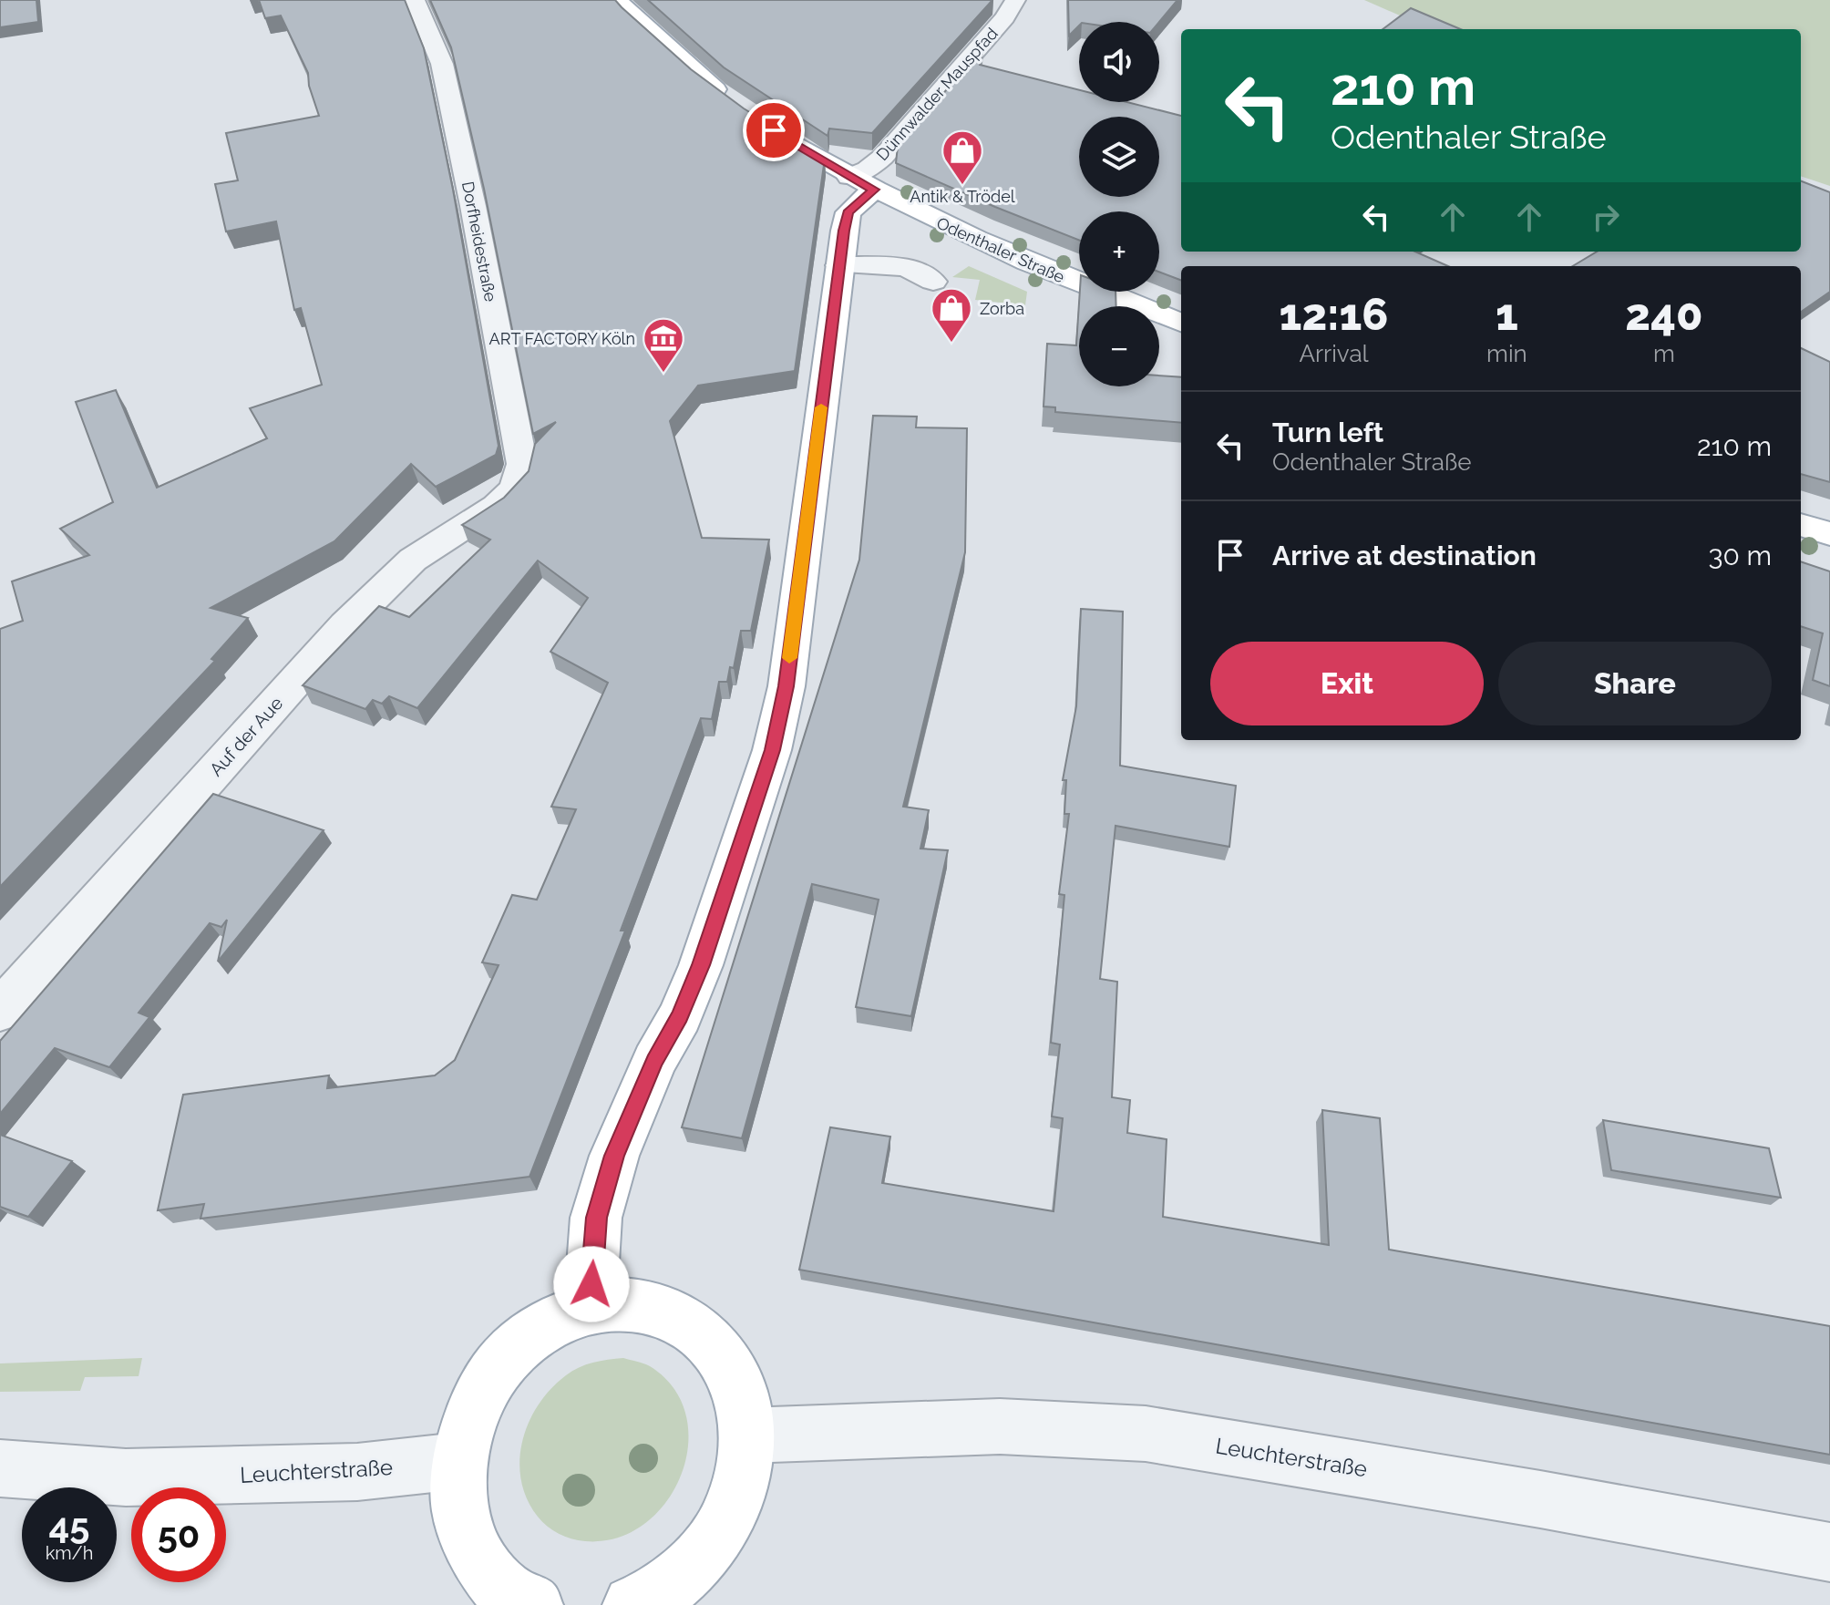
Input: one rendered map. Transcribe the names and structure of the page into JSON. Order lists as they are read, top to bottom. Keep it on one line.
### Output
{"streets":{"main road":["Dünnwalder Mauspfad","Odenthaler Straße"],"street":["Dorfheidestraße","Auf der Aue","Leuchterstraße"]},"crossings":[["Dünnwalder Mauspfad","Odenthaler Straße"],["Dorfheidestraße","Auf der Aue"]],"places":{"shop":["Antik & Trödel","Zorba"],"museum":["ART FACTORY Köln"]},"page":{"map_buttons":["+","−"],"turn":["210 m","Odenthaler Straße"],"eta":["12:16","Arrival","1","min","240","m"],"list":[{"name":"Turn left","note":"Odenthaler Straße","value":"210 m"},{"name":"Arrive at destination","value":"30 m"}],"buttons":["Exit","Share"],"speed":"45 km/h","limit":"50"}}
